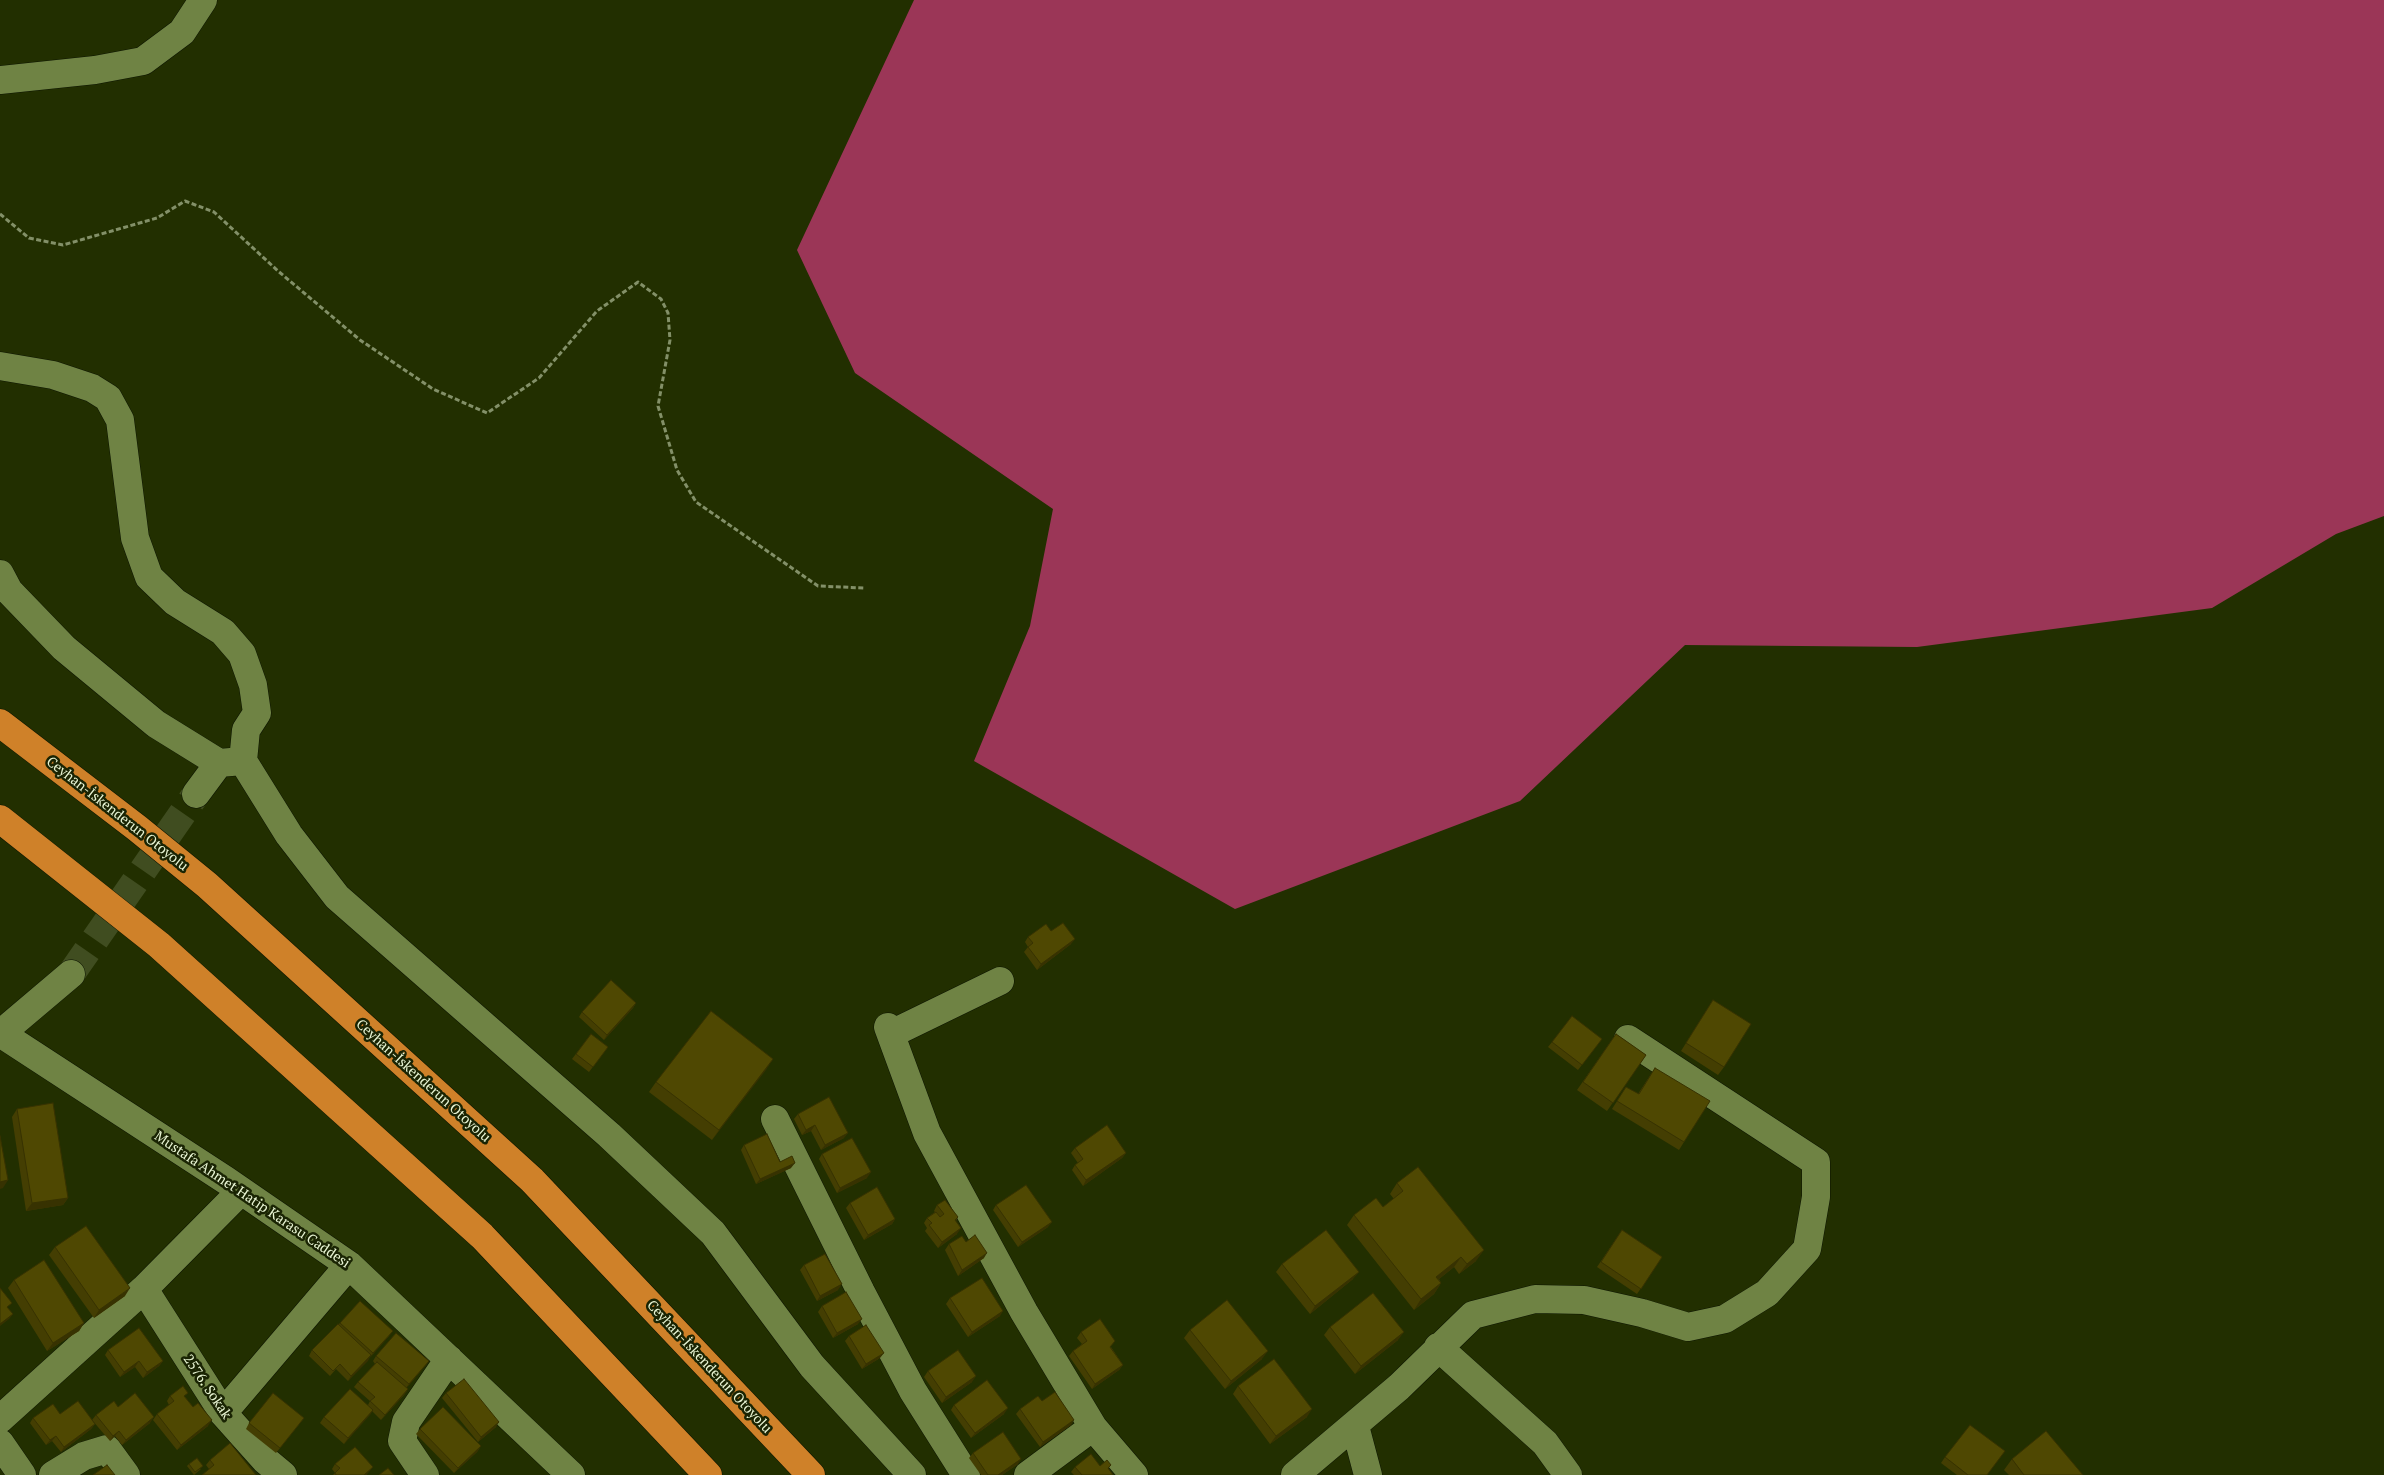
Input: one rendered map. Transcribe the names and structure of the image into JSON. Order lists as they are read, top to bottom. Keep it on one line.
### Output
{"streets":{"highway":["Ceyhan-İskenderun Otoyolu"],"street":["Mustafa Ahmet Hatip Karasu Caddesi","2576. Sokak"]}}
